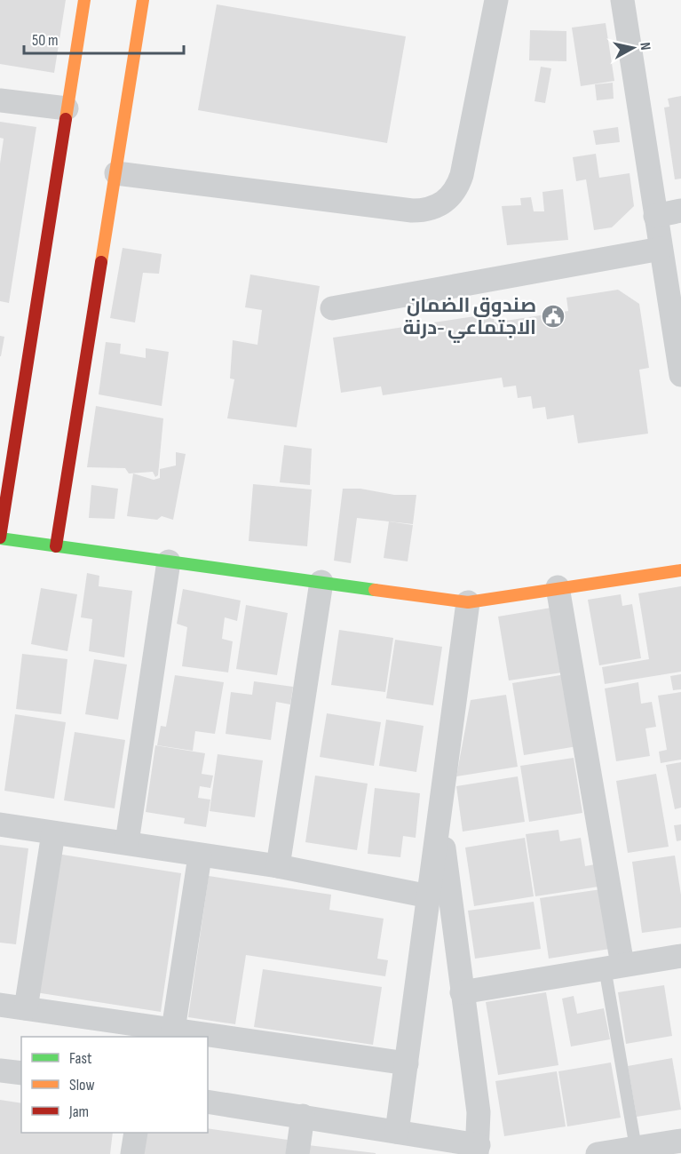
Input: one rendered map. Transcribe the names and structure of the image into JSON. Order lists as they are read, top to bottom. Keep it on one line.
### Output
{"places":{"public building":["صندوق الضمان الاجتماعي -درنة"]},"legend":["Fast","Slow","Jam"],"scale_bar":"50 m","north":"right"}
